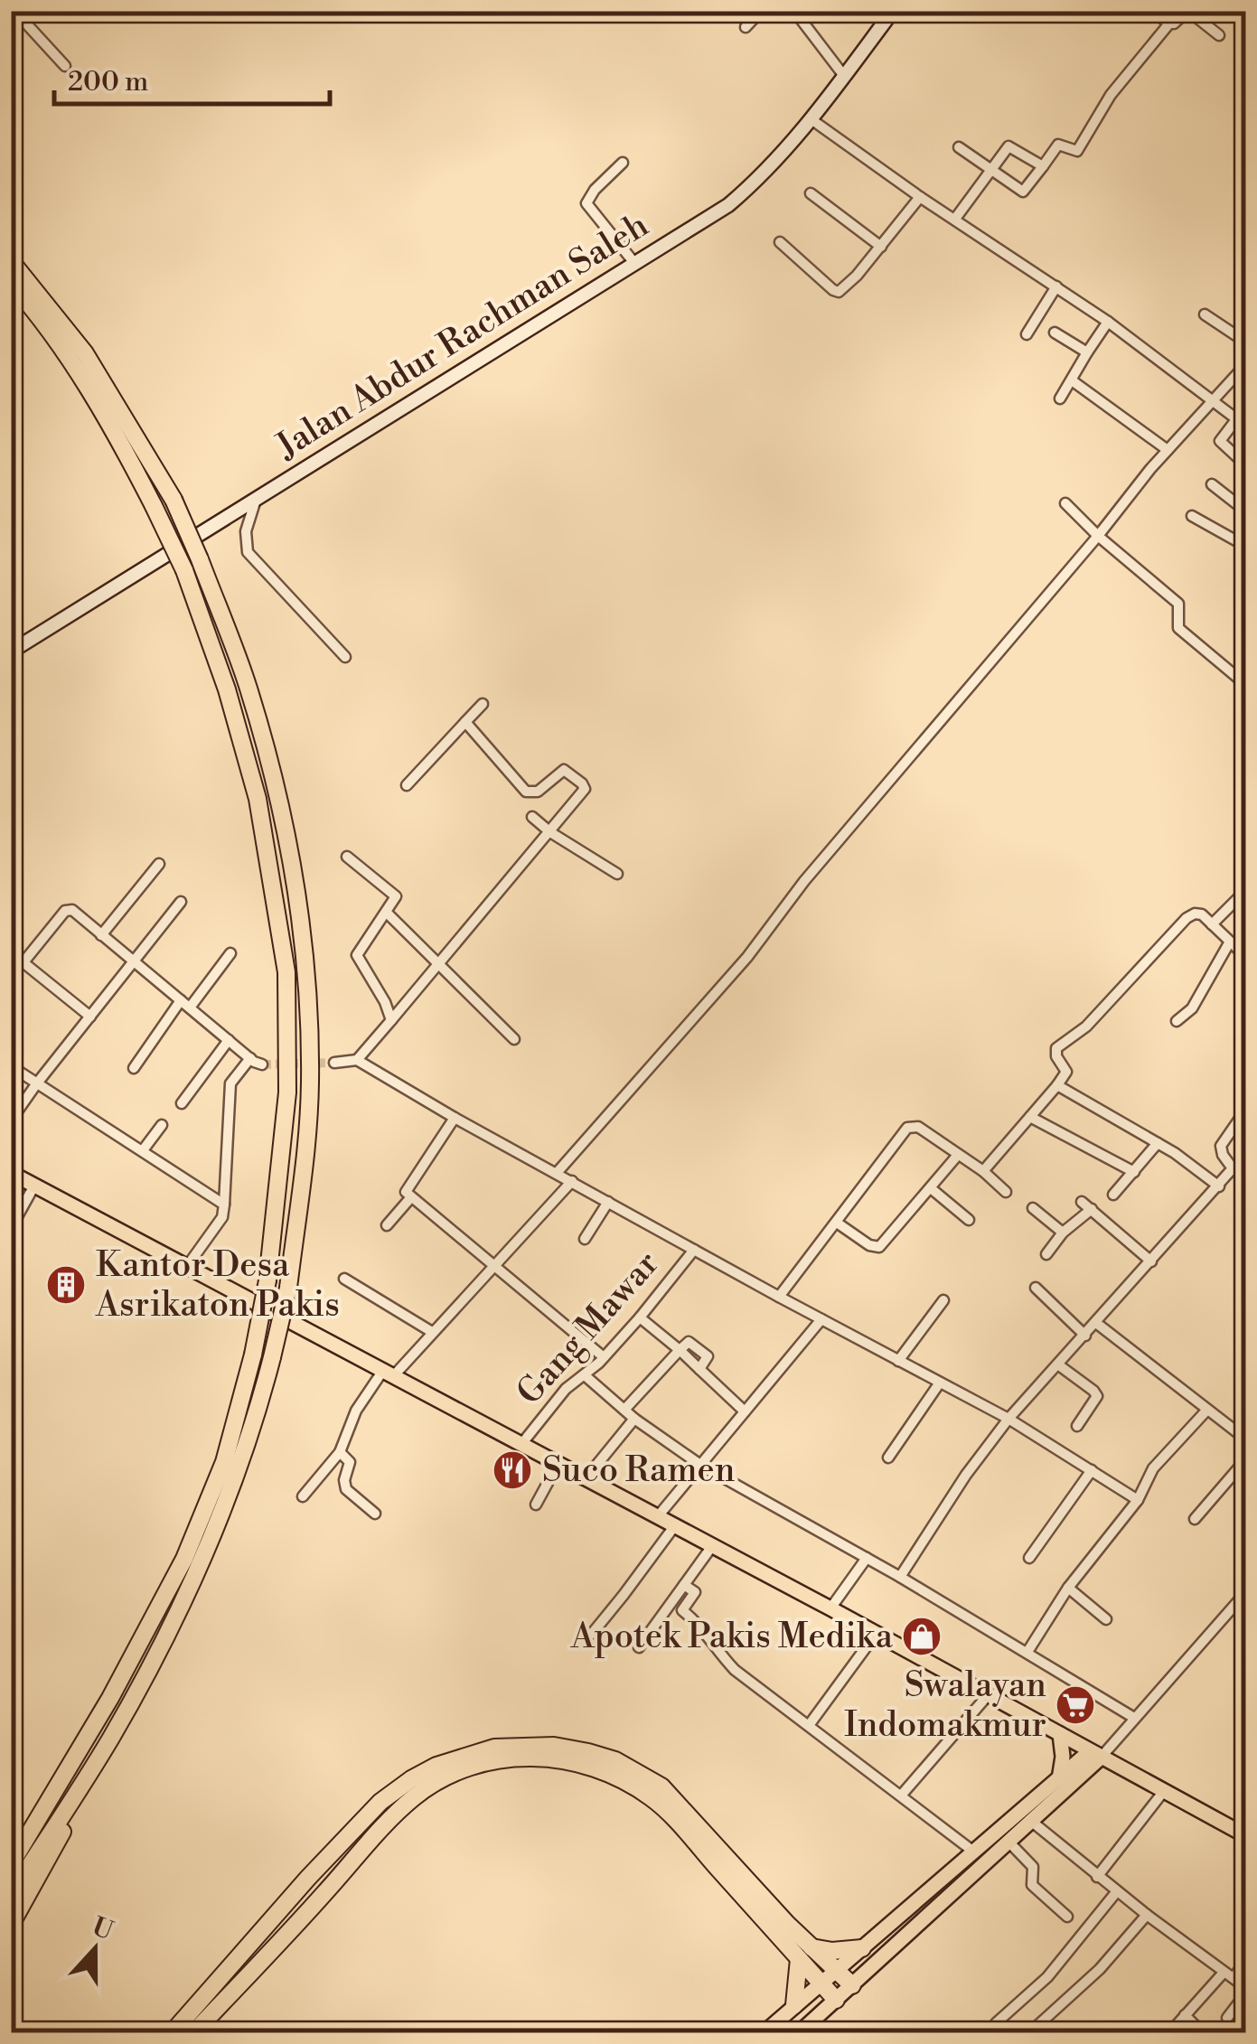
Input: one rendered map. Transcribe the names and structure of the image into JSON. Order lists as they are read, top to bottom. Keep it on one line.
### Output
{"streets":{"street":["Jalan Abdur Rachman Saleh","Gang Mawar"]},"places":{"building":["Kantor Desa Asrikaton Pakis"],"restaurant":["Suco Ramen"],"shop":["Apotek Pakis Medika"],"supermarket":["Swalayan Indomakmur"]},"scale_bar":"200 m","north":"top"}
